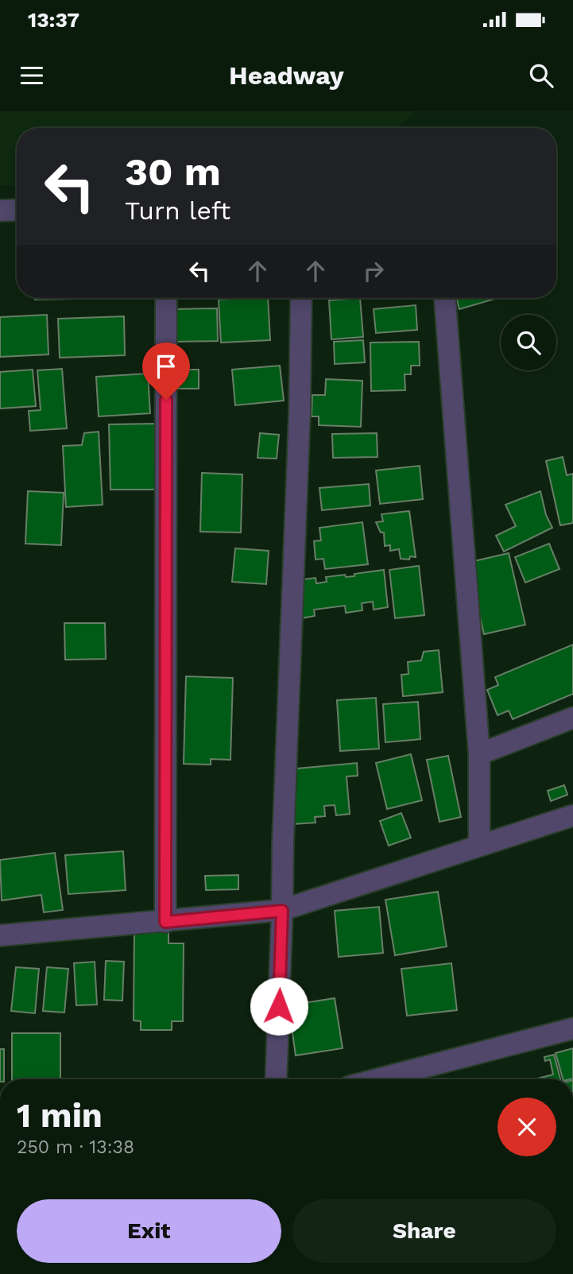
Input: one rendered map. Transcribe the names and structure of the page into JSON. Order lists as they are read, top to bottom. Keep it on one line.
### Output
{"page":{"status":"13:37","header":"Headway","turn":["30 m","Turn left"],"heading":["1 min","250 m · 13:38"],"buttons":["Exit","Share"]}}
